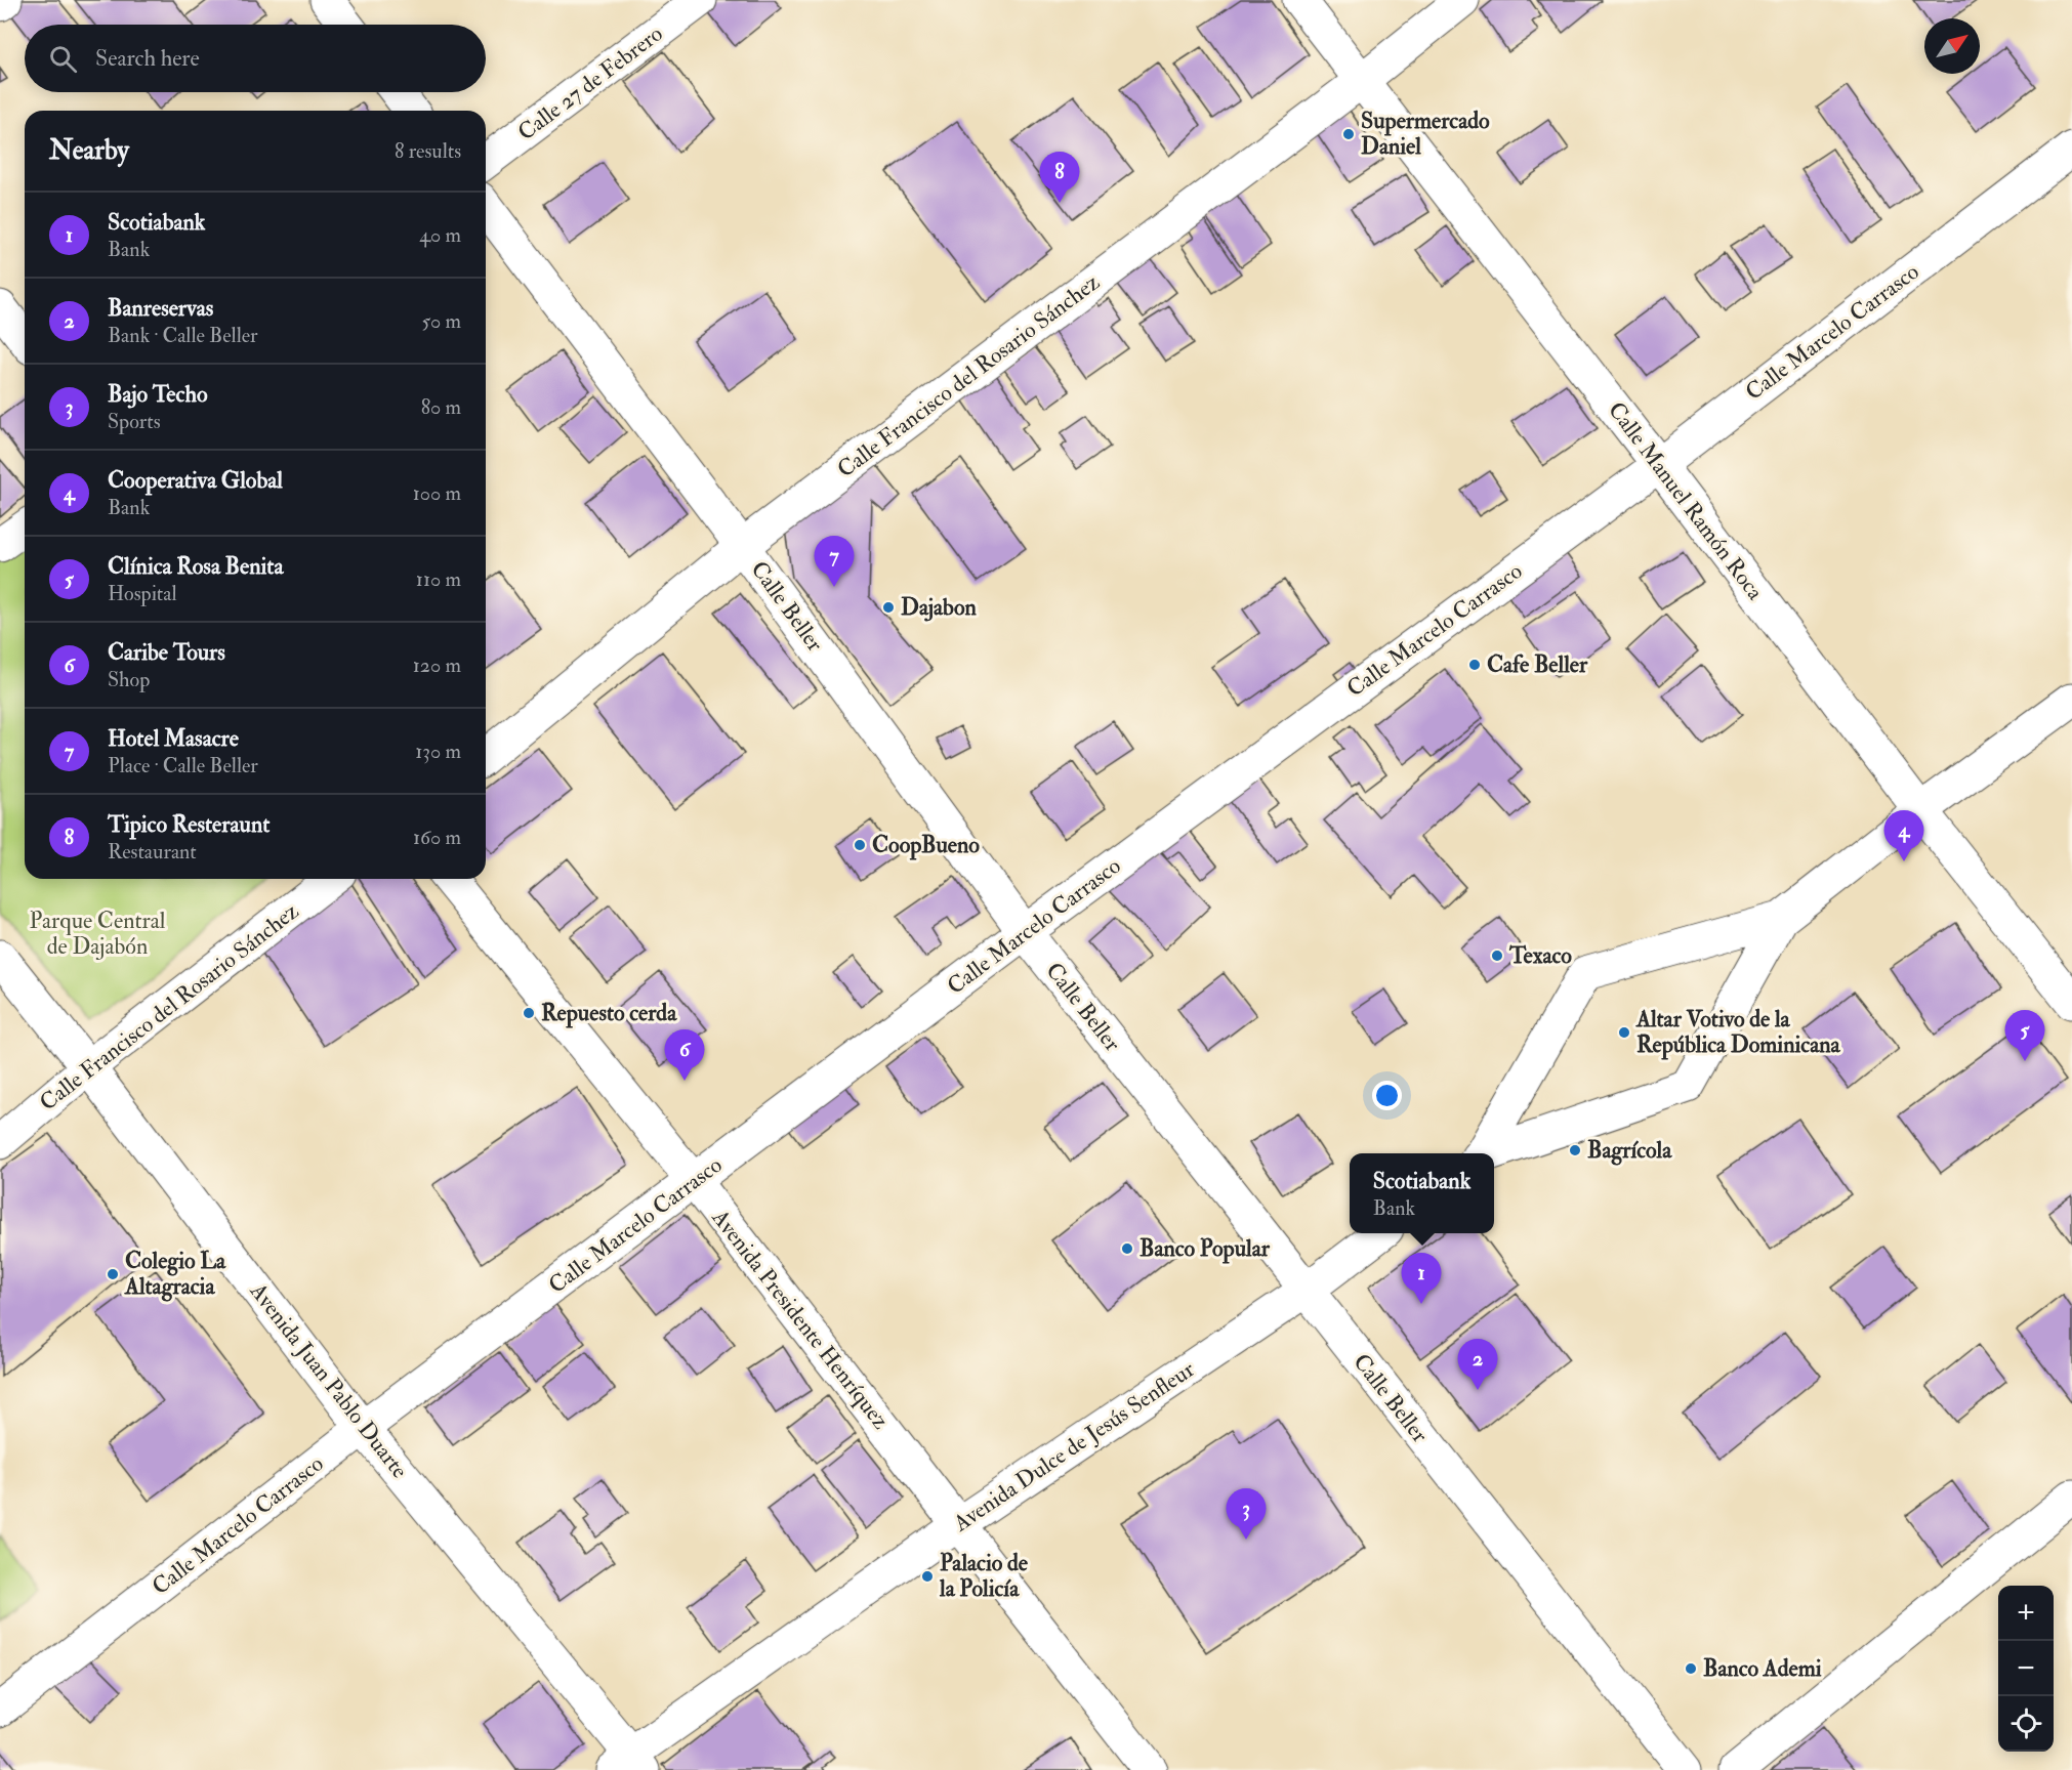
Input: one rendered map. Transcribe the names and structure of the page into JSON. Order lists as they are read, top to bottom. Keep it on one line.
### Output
{"streets":{"street":["Calle 27 de Febrero","Calle Marcelo Carrasco","Calle Francisco del Rosario Sánchez","Calle Manuel Ramón Roca","Calle Beller","Avenida Presidente Henríquez","Avenida Juan Pablo Duarte","Avenida Dulce de Jesús Senfleur"]},"crossings":[["Calle Marcelo Carrasco","Calle Manuel Ramón Roca"],["Calle Marcelo Carrasco","Calle Beller"],["Calle Marcelo Carrasco","Avenida Presidente Henríquez"],["Calle Marcelo Carrasco","Avenida Juan Pablo Duarte"],["Calle Francisco del Rosario Sánchez","Calle Manuel Ramón Roca"],["Calle Francisco del Rosario Sánchez","Calle Beller"],["Calle Francisco del Rosario Sánchez","Avenida Juan Pablo Duarte"],["Calle Beller","Avenida Dulce de Jesús Senfleur"],["Avenida Presidente Henríquez","Avenida Dulce de Jesús Senfleur"],["Avenida Juan Pablo Duarte","Avenida Dulce de Jesús Senfleur"]],"parks":["Parque Central de Dajabón"],"places":["Supermercado Daniel","Dajabon","Cafe Beller","CoopBueno","Texaco","Repuesto cerda","Altar Votivo de la República Dominicana","Bagrícola","Banco Popular","Colegio La Altagracia","Palacio de la Policía","Banco Ademi"],"north":"top right","page":{"search":"Search here","heading":["Nearby","8 results"],"pins":["8","7","4","5","6","1","2","3"],"list":[{"mark":"1","name":"Scotiabank","note":"Bank","value":"40 m"},{"mark":"2","name":"Banreservas","note":"Bank · Calle Beller","value":"50 m"},{"mark":"3","name":"Bajo Techo","note":"Sports","value":"80 m"},{"mark":"4","name":"Cooperativa Global","note":"Bank","value":"100 m"},{"mark":"5","name":"Clínica Rosa Benita","note":"Hospital","value":"110 m"},{"mark":"6","name":"Caribe Tours","note":"Shop","value":"120 m"},{"mark":"7","name":"Hotel Masacre","note":"Place · Calle Beller","value":"130 m"},{"mark":"8","name":"Tipico Resteraunt","note":"Restaurant","value":"160 m"}],"popup":["Scotiabank","Bank"],"map_buttons":["+","−"]}}
